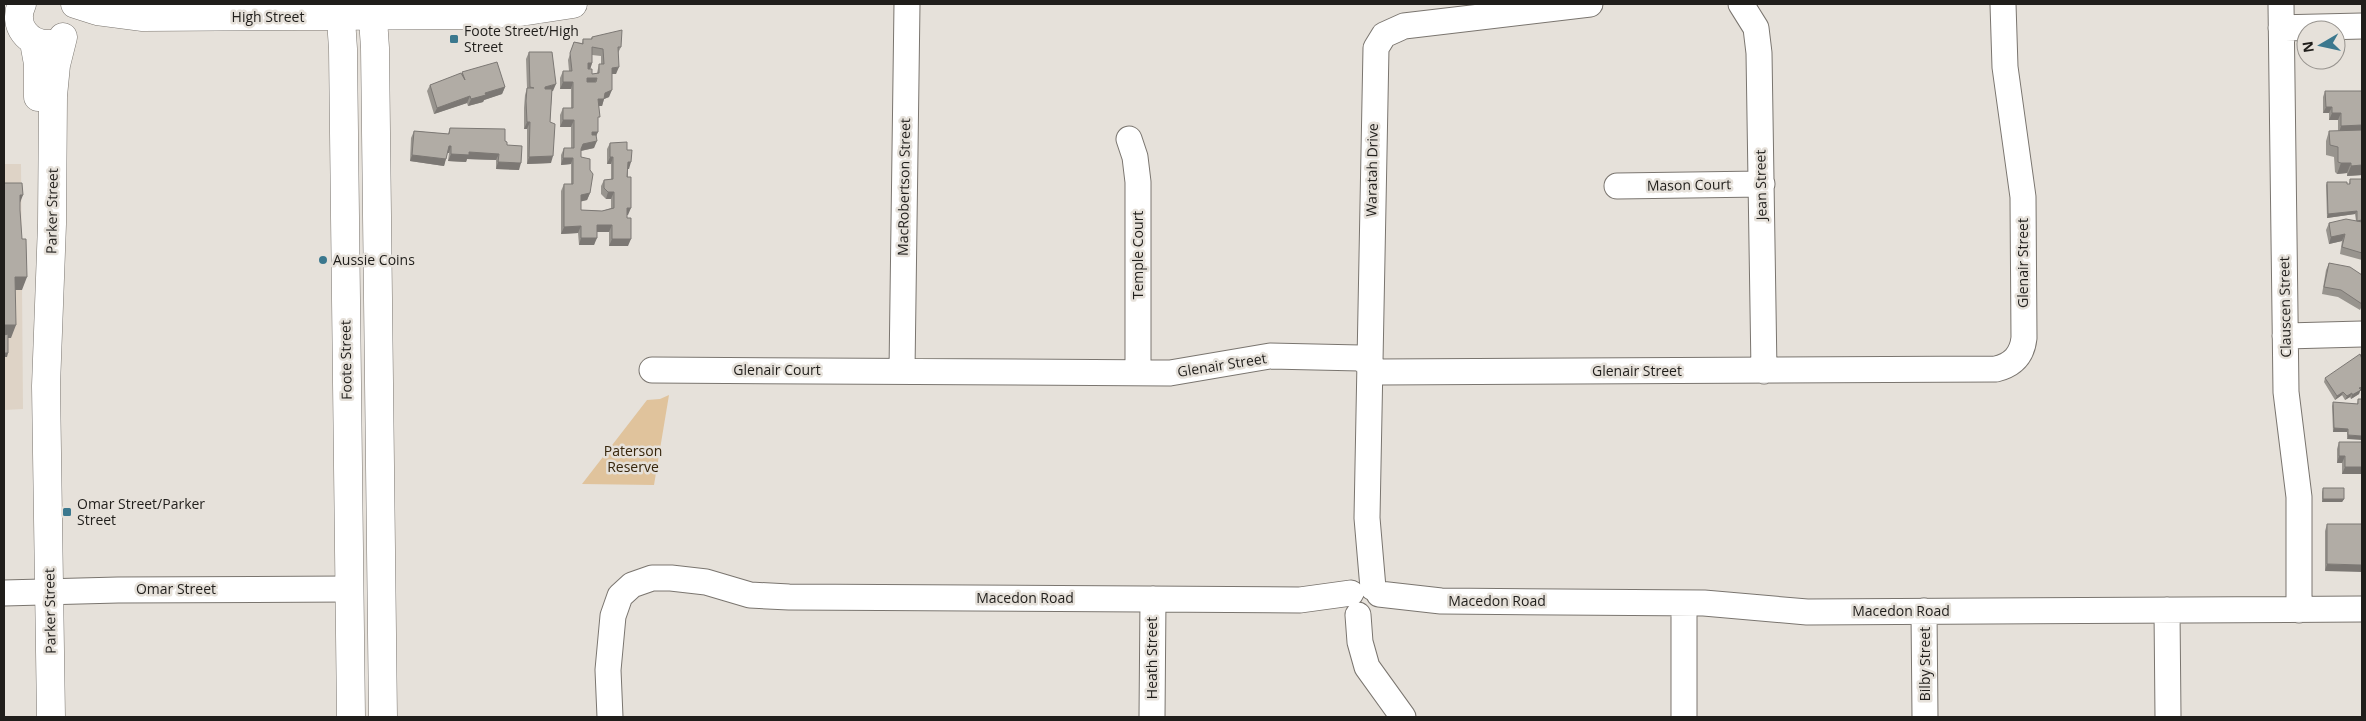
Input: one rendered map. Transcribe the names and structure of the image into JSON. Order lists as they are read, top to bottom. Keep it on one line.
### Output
{"streets":{"main road":["High Street","Parker Street","Foote Street"],"street":["Waratah Drive","Mason Court","Jean Street","MacRobertson Street","Temple Court","Glenair Street","Clauscen Street","Glenair Court","Omar Street","Macedon Road","Heath Street","Bilby Street"]},"crossings":[["High Street","Parker Street"],["High Street","Foote Street"],["Waratah Drive","Glenair Street"],["Waratah Drive","Macedon Road"],["Mason Court","Jean Street"],["Jean Street","Glenair Street"],["MacRobertson Street","Glenair Street"],["MacRobertson Street","Glenair Court"],["Parker Street","Omar Street"],["Temple Court","Glenair Street"],["Glenair Street","Glenair Court"],["Clauscen Street","Macedon Road"],["Foote Street","Omar Street"],["Macedon Road","Heath Street"],["Macedon Road","Bilby Street"]],"parks":["Paterson Reserve"],"places":{"transit":["Foote Street/High Street","Omar Street/Parker Street"],"other":["Aussie Coins"]},"north":"left"}
